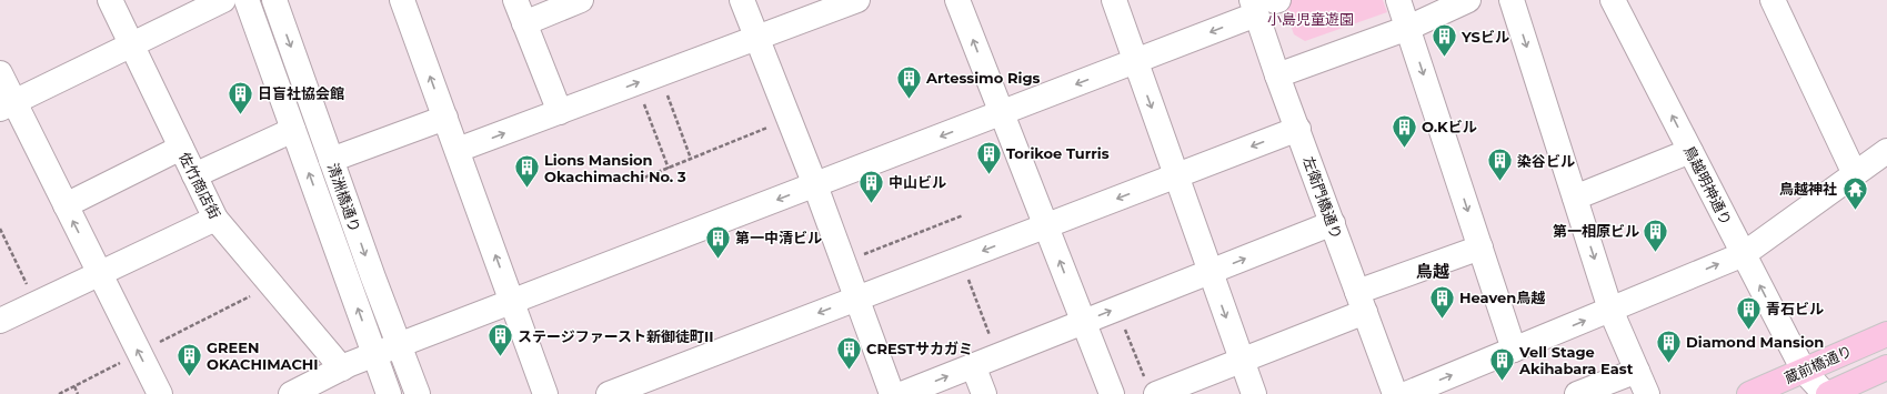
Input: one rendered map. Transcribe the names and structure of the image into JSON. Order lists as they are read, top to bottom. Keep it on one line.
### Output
{"streets":{"main road":["蔵前橋通り"],"street":["佐竹商店街","鳥越明神通り","清洲橋通り","左衛門橋通り"]},"crossings":[["鳥越明神通り","蔵前橋通り"]],"districts":["鳥越"],"parks":["小島児童遊園"],"places":{"building":["YSビル","Artessimo Rigs","日盲社協会館","O.Kビル","Torikoe Turris","染谷ビル","Lions Mansion Okachimachi No. 3","中山ビル","第一相原ビル","第一中清ビル","Heaven鳥越","青石ビル","ステージファースト新御徒町II","Diamond Mansion","CRESTサカガミ","GREEN OKACHIMACHI","Vell Stage Akihabara East"],"temple":["鳥越神社"]}}
